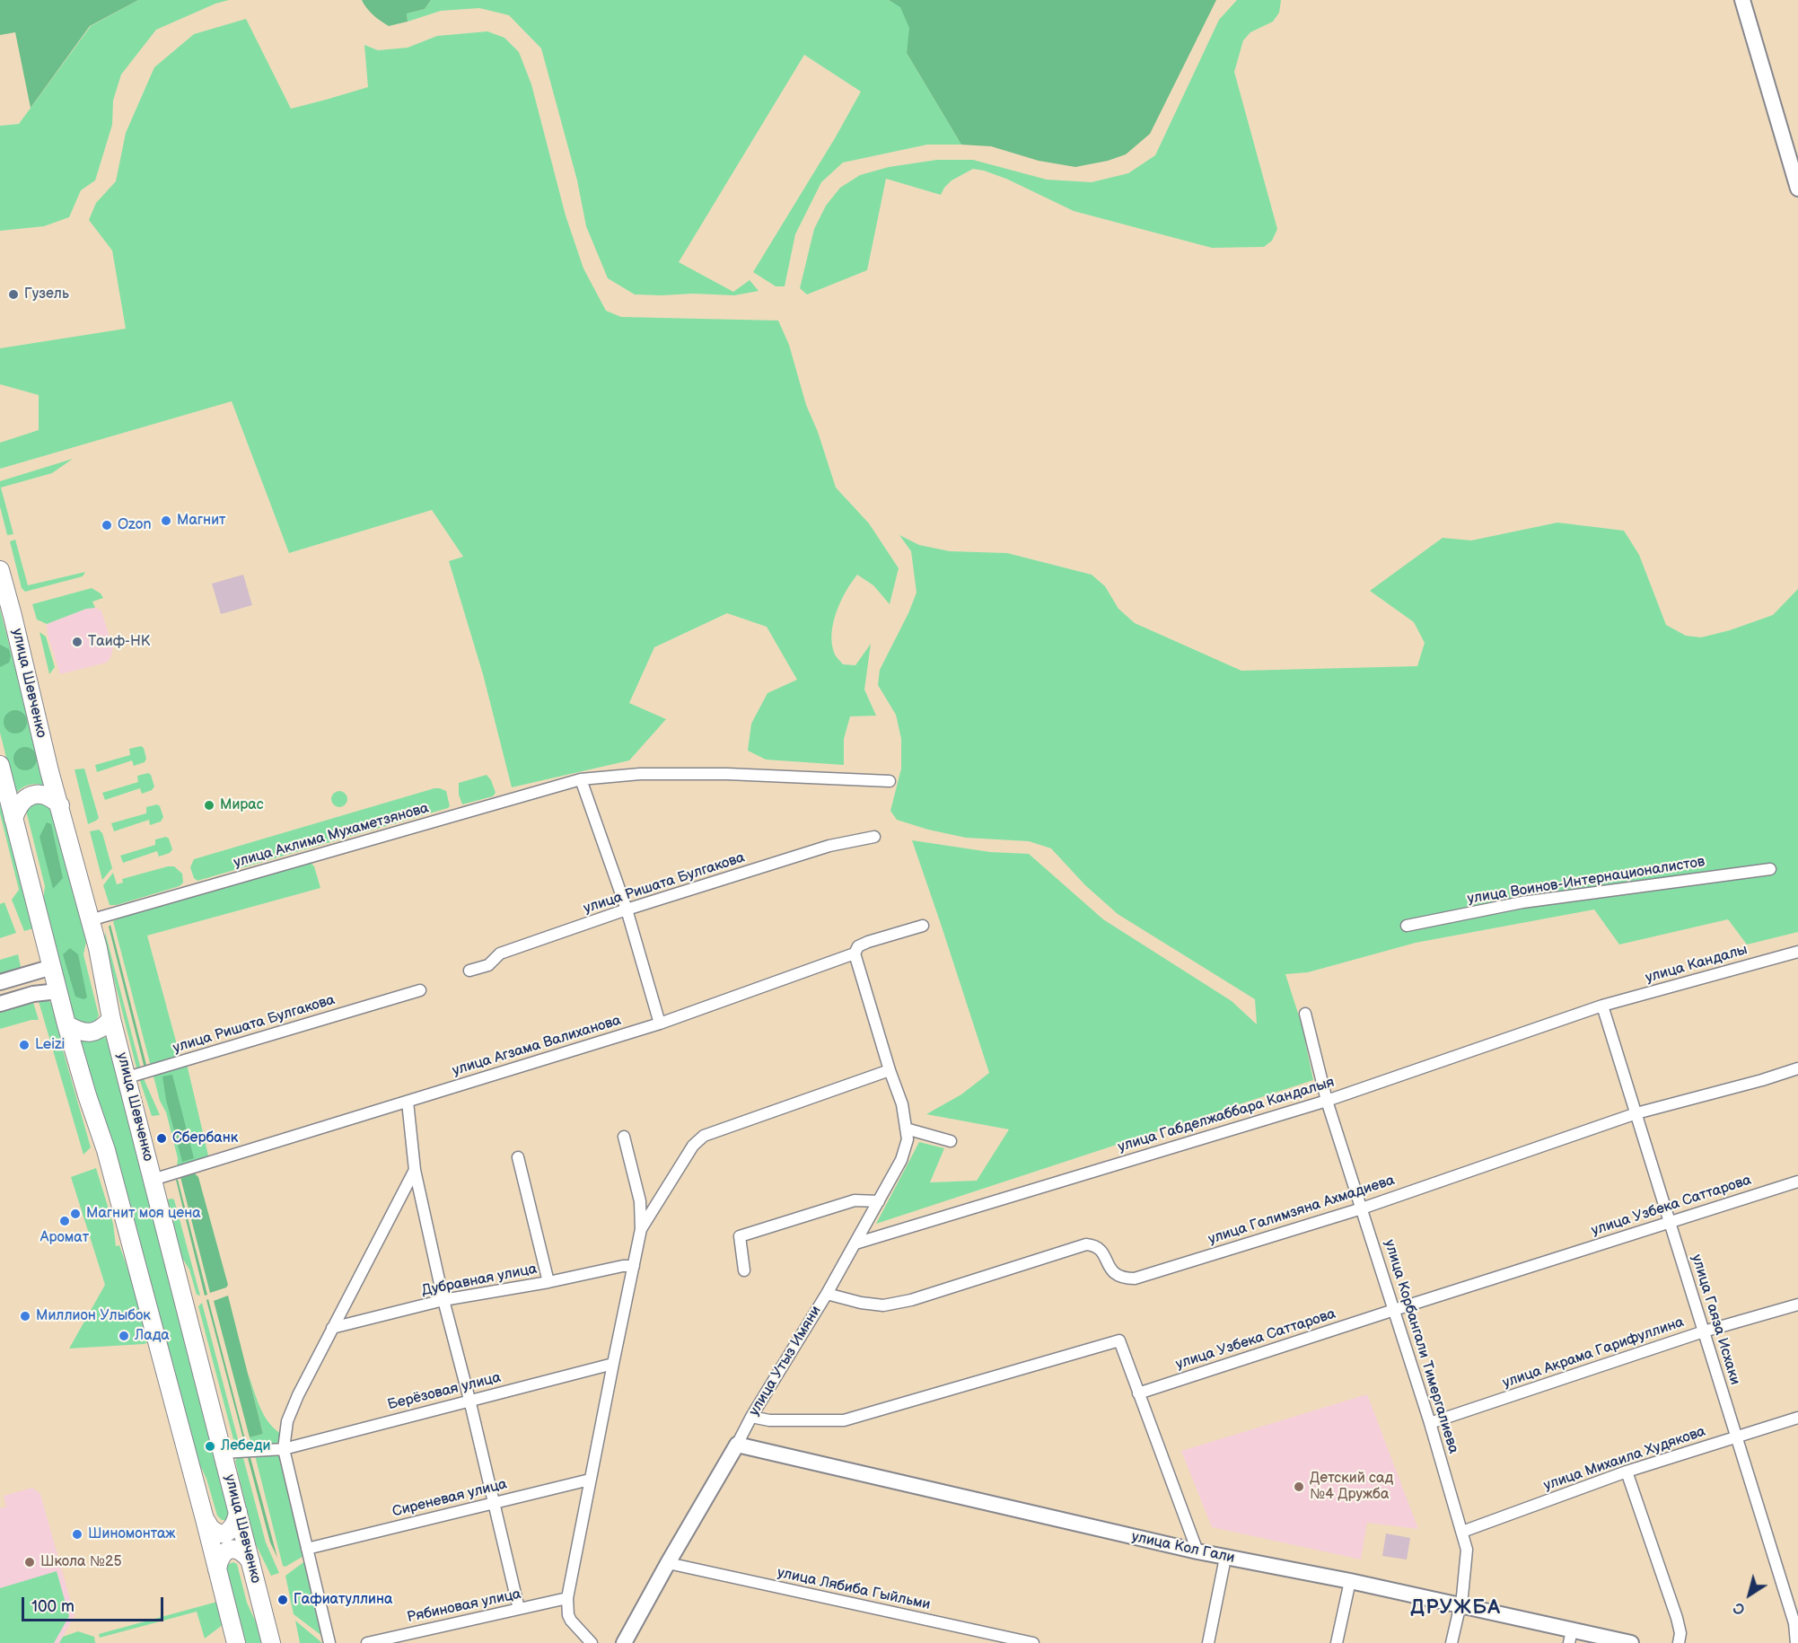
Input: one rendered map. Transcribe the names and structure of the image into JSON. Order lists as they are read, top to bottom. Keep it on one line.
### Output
{"streets":{"main road":["улица Шевченко"],"street":["улица Аклима Мухаметзянова","улица Воинов-Интернационалистов","улица Ришата Булгакова","улица Кандалы","улица Агзама Валиханова","улица Габделжаббара Кандалыя","улица Узбека Саттарова","улица Галимзяна Ахмадиева","Дубравная улица","улица Гаяза Исхаки","улица Корбангали Тимергалиева","улица Акрама Гарифуллина","улица Утыз Имяни","Берёзовая улица","улица Михаила Худякова","Сиреневая улица","улица Кол Гали","улица Лябиба Гыйльми","Рябиновая улица"]},"crossings":[["улица Шевченко","улица Аклима Мухаметзянова"],["улица Шевченко","улица Ришата Булгакова"],["улица Шевченко","улица Агзама Валиханова"],["улица Шевченко","Берёзовая улица"],["улица Кандалы","улица Габделжаббара Кандалыя"],["улица Кандалы","улица Гаяза Исхаки"],["улица Агзама Валиханова","улица Утыз Имяни"],["улица Габделжаббара Кандалыя","улица Гаяза Исхаки"],["улица Габделжаббара Кандалыя","улица Корбангали Тимергалиева"],["улица Габделжаббара Кандалыя","улица Утыз Имяни"],["улица Узбека Саттарова","улица Гаяза Исхаки"],["улица Узбека Саттарова","улица Корбангали Тимергалиева"],["улица Галимзяна Ахмадиева","улица Гаяза Исхаки"],["улица Галимзяна Ахмадиева","улица Корбангали Тимергалиева"],["улица Галимзяна Ахмадиева","улица Утыз Имяни"],["улица Гаяза Исхаки","улица Акрама Гарифуллина"],["улица Гаяза Исхаки","улица Михаила Худякова"],["улица Корбангали Тимергалиева","улица Акрама Гарифуллина"],["улица Корбангали Тимергалиева","улица Михаила Худякова"],["улица Корбангали Тимергалиева","улица Кол Гали"],["улица Утыз Имяни","улица Кол Гали"],["улица Утыз Имяни","улица Лябиба Гыйльми"]],"districts":["ДРУЖБА"],"places":["Гузель","Магнит","Ozon","Таиф-НК","Мирас","Leizi","Сбербанк","Магнит моя цена","Аромат","Миллион Улыбок","Лада","Лебеди","Детский сад №4 Дружба","Шиномонтаж","Школа №25","Гафиатуллина"],"scale_bar":"100 m","north":"bottom left"}
